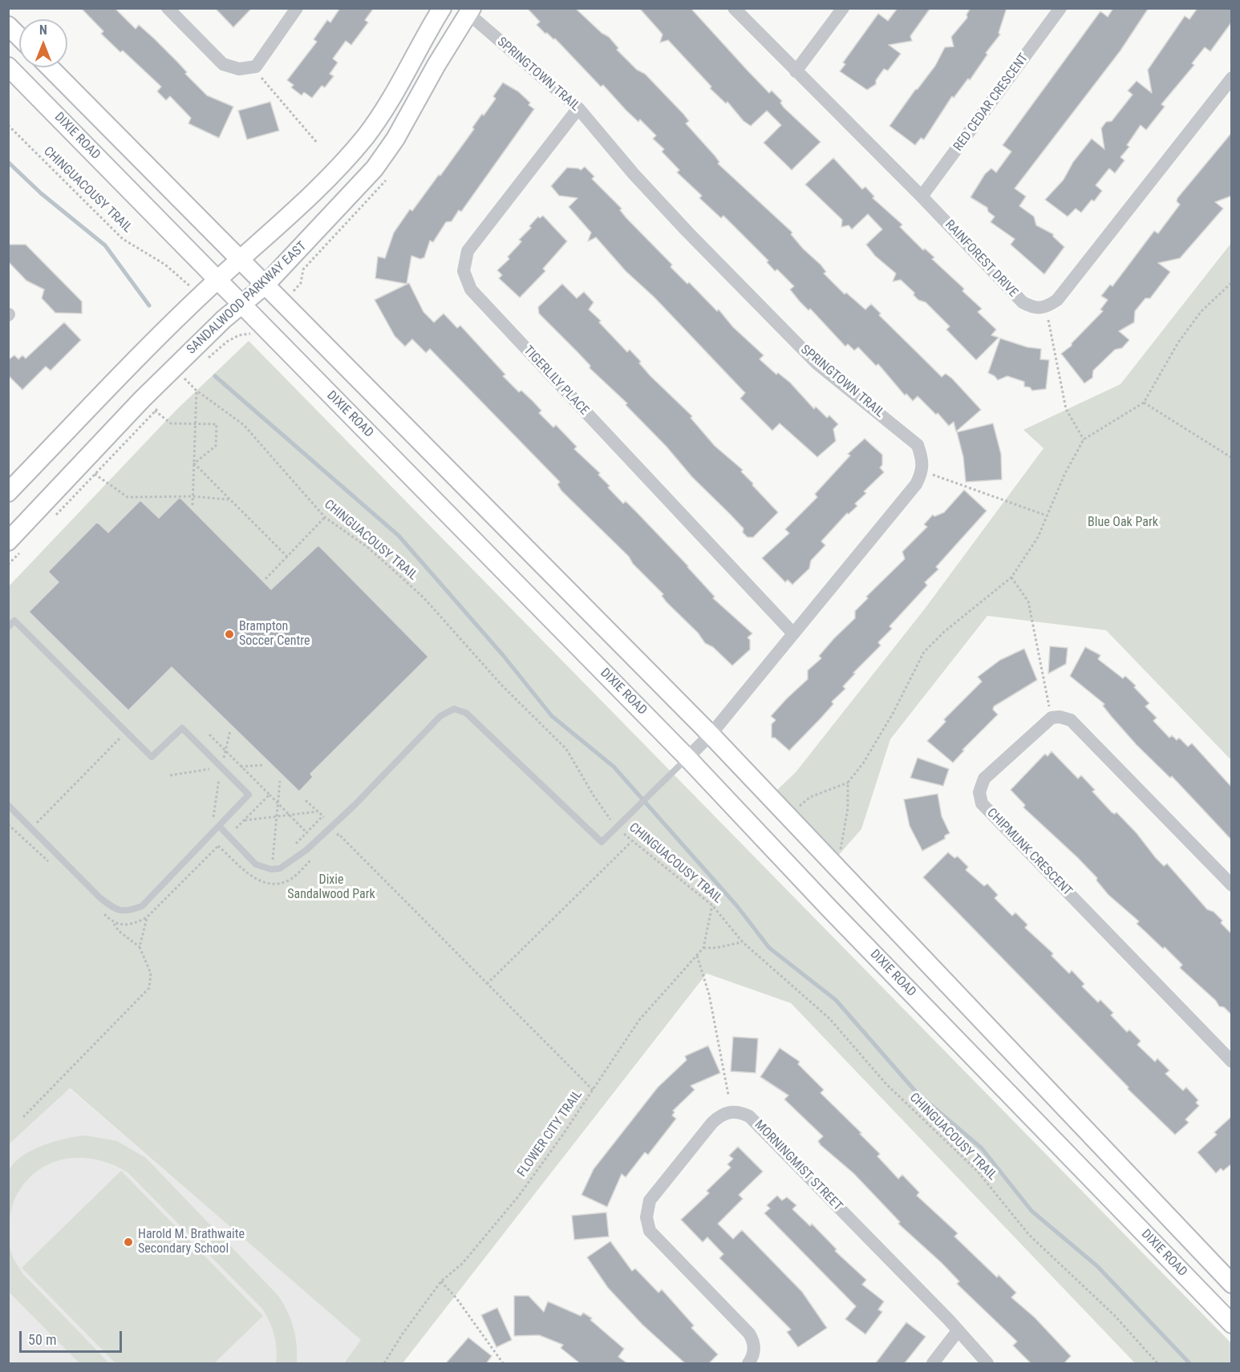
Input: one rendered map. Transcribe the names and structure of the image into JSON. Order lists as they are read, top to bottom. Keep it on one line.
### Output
{"streets":{"main road":["DIXIE ROAD","SANDALWOOD PARKWAY EAST"],"street":["SPRINGTOWN TRAIL","RED CEDAR CRESCENT","RAINFOREST DRIVE","TIGERLILY PLACE","CHIPMUNK CRESCENT","MORNINGMIST STREET"],"path":["CHINGUACOUSY TRAIL","FLOWER CITY TRAIL"]},"crossings":[["SPRINGTOWN TRAIL","SANDALWOOD PARKWAY EAST"],["SPRINGTOWN TRAIL","TIGERLILY PLACE"],["RED CEDAR CRESCENT","RAINFOREST DRIVE"],["DIXIE ROAD","SANDALWOOD PARKWAY EAST"],["CHINGUACOUSY TRAIL","FLOWER CITY TRAIL"]],"parks":["Blue Oak Park","Dixie Sandalwood Park"],"places":["Brampton Soccer Centre","Harold M. Brathwaite Secondary School"],"scale_bar":"50 m","north":"top"}
